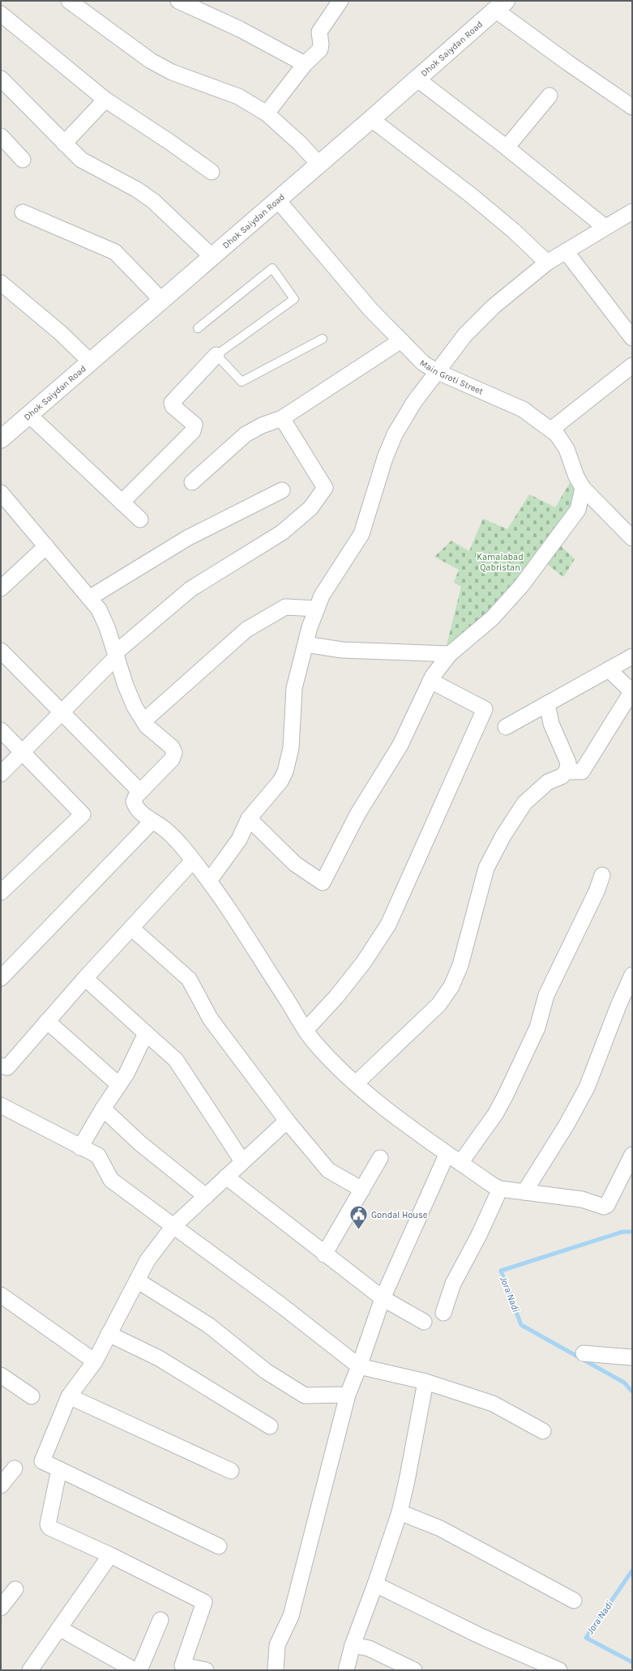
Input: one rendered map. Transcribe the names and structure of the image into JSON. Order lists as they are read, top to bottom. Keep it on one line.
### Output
{"streets":{"main road":["Dhok Saiydan Road"],"street":["Main Groti Street"]},"crossings":[["Dhok Saiydan Road","Main Groti Street"]],"water":["Jora Nadi"],"parks":["Kamalabad Qabristan"],"places":{"public building":["Gondal House"]}}
